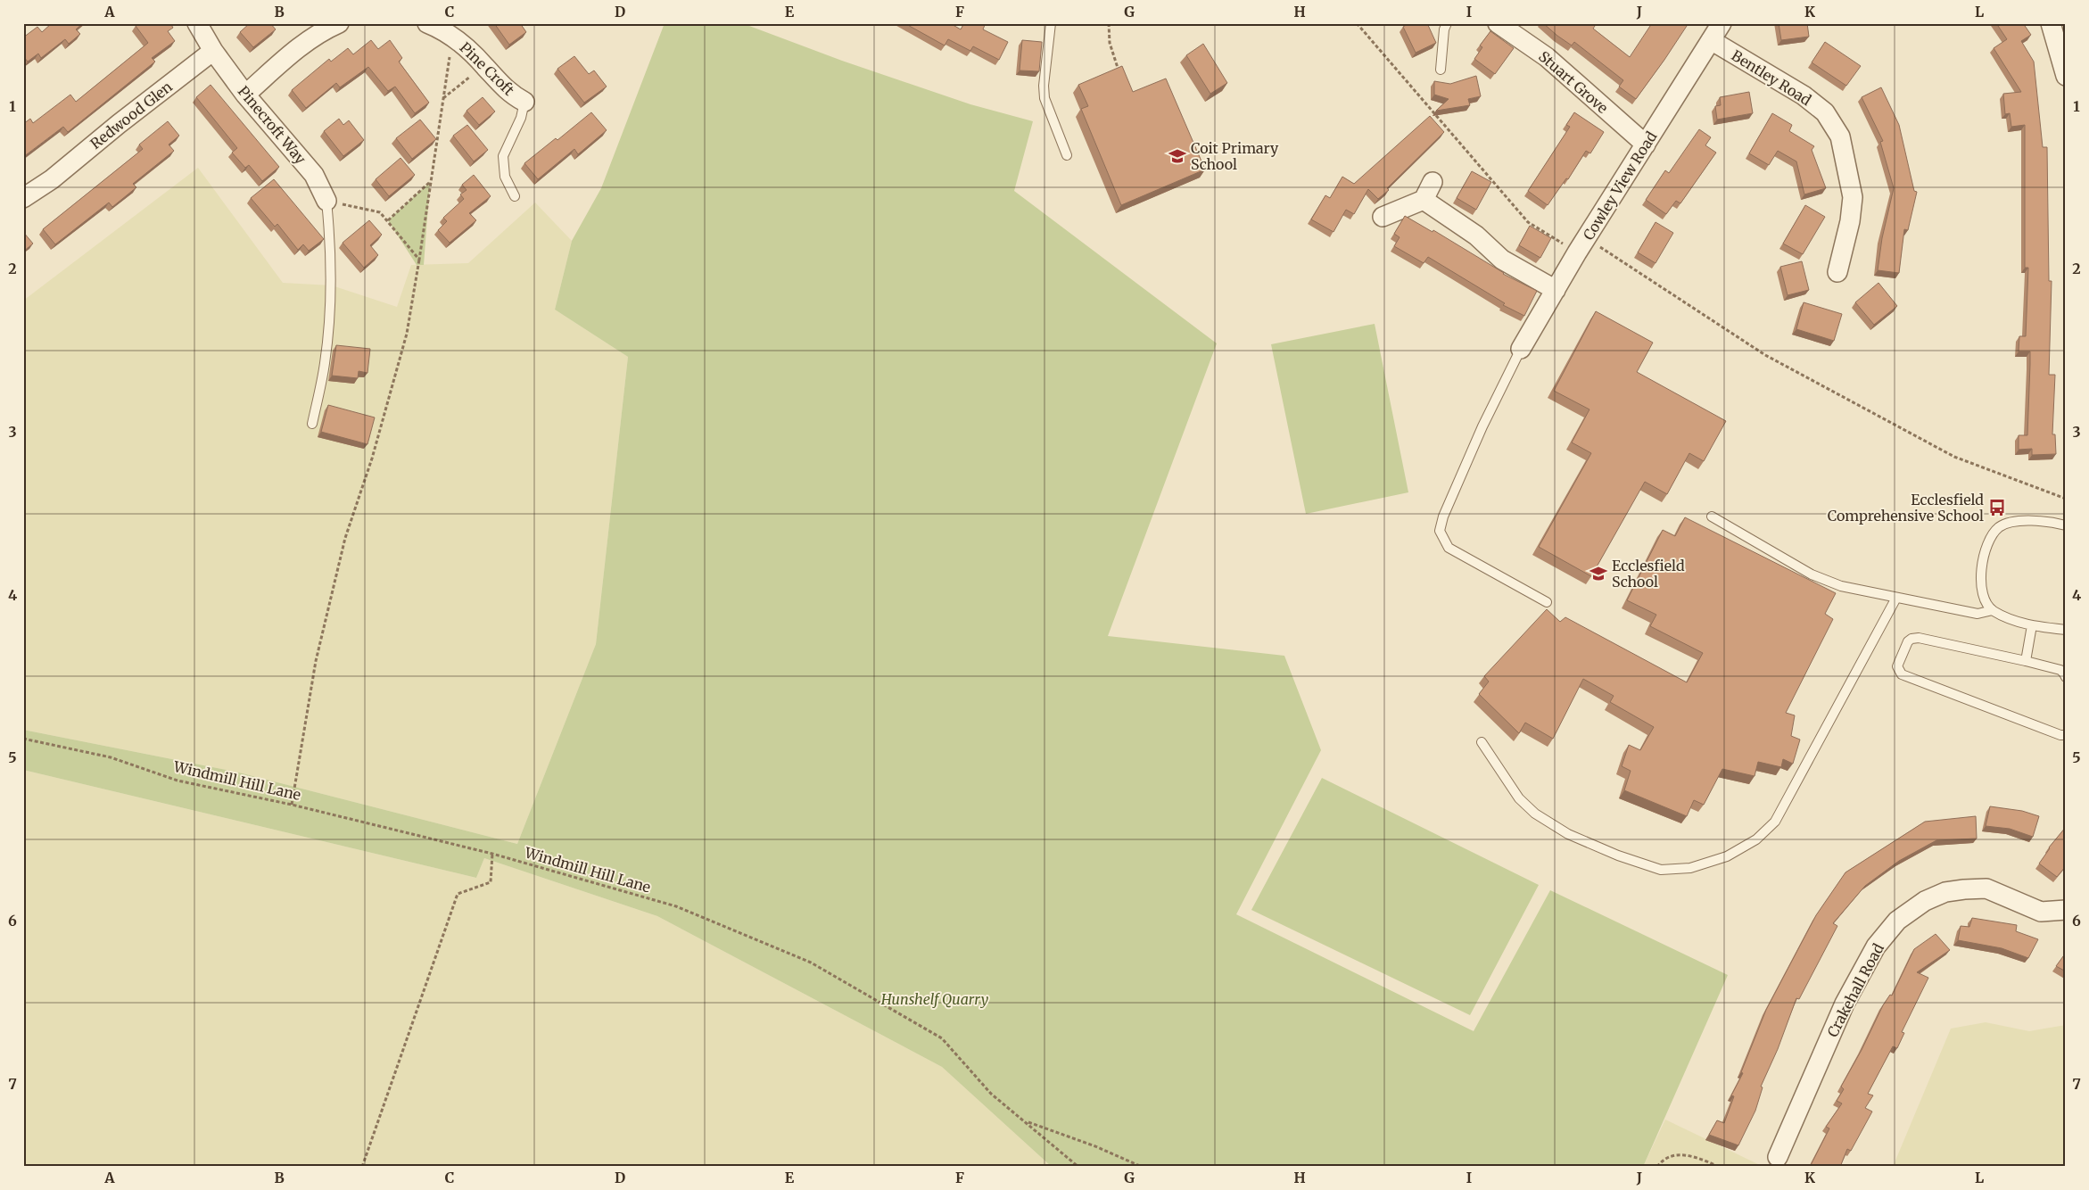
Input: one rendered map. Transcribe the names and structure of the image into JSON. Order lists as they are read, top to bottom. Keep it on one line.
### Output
{"streets":{"street":["Pine Croft","Bentley Road","Stuart Grove","Redwood Glen","Pinecroft Way","Cowley View Road","Crakehall Road"],"path":["Windmill Hill Lane"]},"crossings":[["Bentley Road","Cowley View Road"],["Stuart Grove","Cowley View Road"],["Redwood Glen","Pinecroft Way"]],"parks":["Hunshelf Quarry"],"places":{"school or university":["Coit Primary School","Ecclesfield School"],"bus stop":["Ecclesfield Comprehensive School"]},"grid":{"columns":["A","B","C","D","E","F","G","H","I","J","K","L"],"rows":["1","2","3","4","5","6","7"]}}
